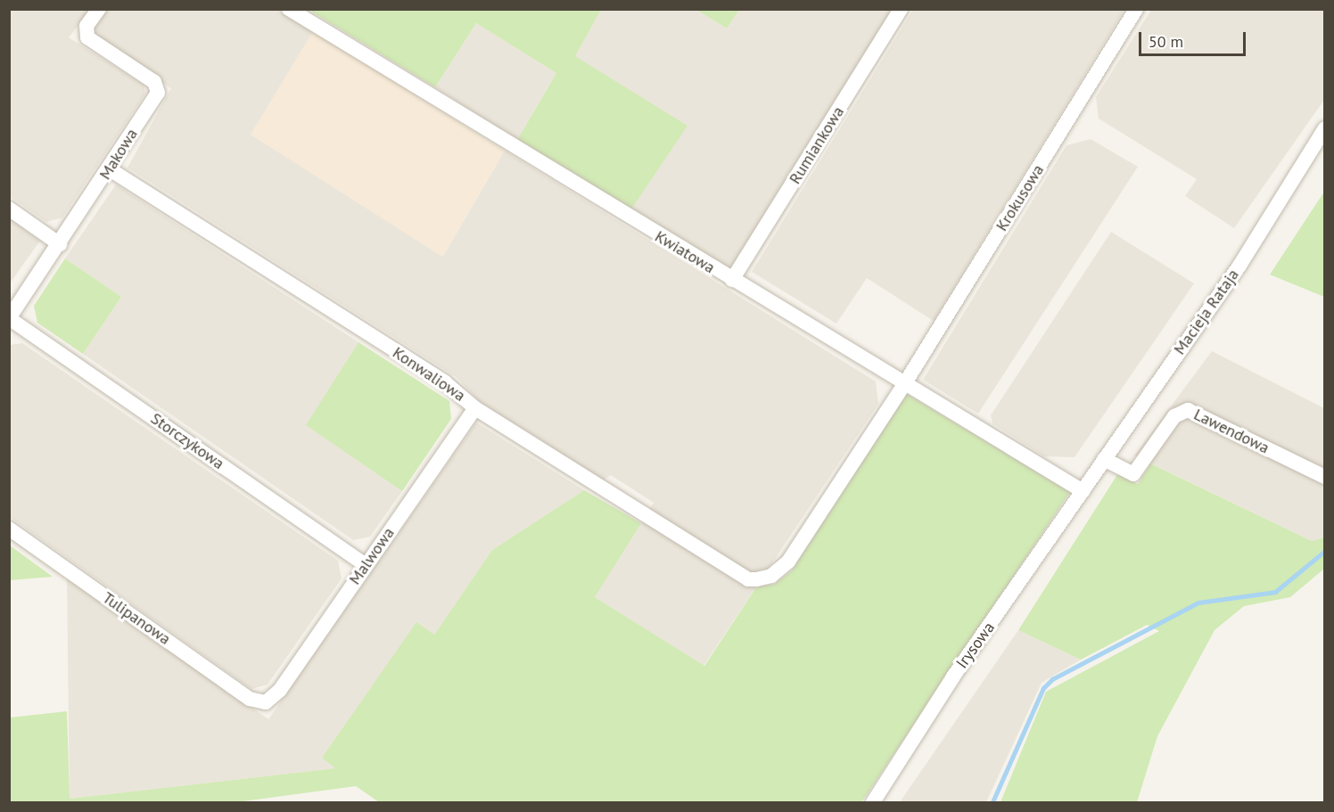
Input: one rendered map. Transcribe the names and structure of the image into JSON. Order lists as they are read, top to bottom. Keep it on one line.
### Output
{"streets":{"street":["Rumiankowa","Makowa","Krokusowa","Kwiatowa","Macieja Rataja","Konwaliowa","Lawendowa","Storczykowa","Malwowa","Tulipanowa","Irysowa"]},"crossings":[["Rumiankowa","Kwiatowa"],["Makowa","Konwaliowa"],["Makowa","Storczykowa"],["Krokusowa","Kwiatowa"],["Krokusowa","Konwaliowa"],["Kwiatowa","Macieja Rataja"],["Kwiatowa","Irysowa"],["Macieja Rataja","Lawendowa"],["Macieja Rataja","Irysowa"],["Konwaliowa","Malwowa"],["Storczykowa","Malwowa"],["Malwowa","Tulipanowa"]],"scale_bar":"50 m"}
